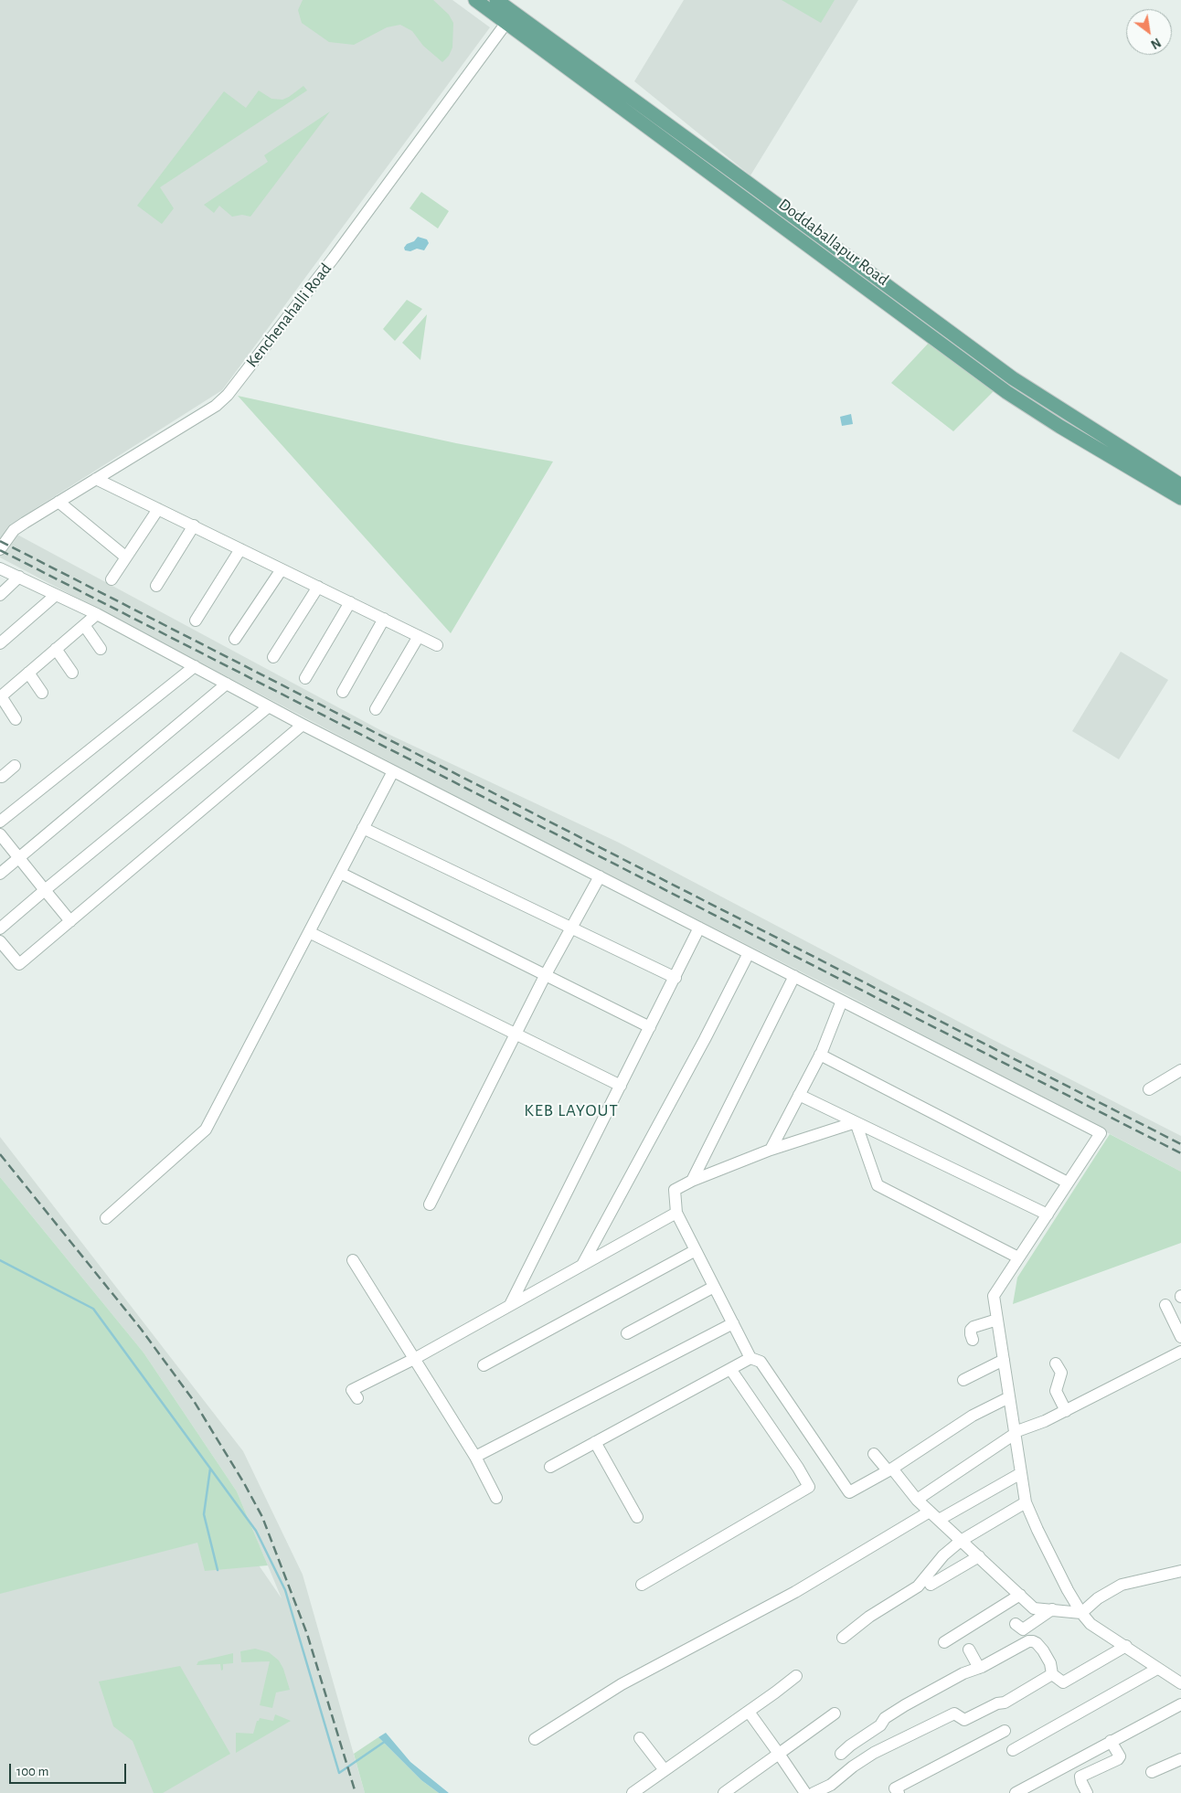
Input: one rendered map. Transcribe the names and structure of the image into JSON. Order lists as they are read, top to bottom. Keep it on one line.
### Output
{"streets":{"main road":["Doddaballapur Road"],"street":["Kenchenahalli Road"]},"crossings":[["Doddaballapur Road","Kenchenahalli Road"]],"districts":["KEB LAYOUT"],"scale_bar":"100 m","north":"bottom right"}
